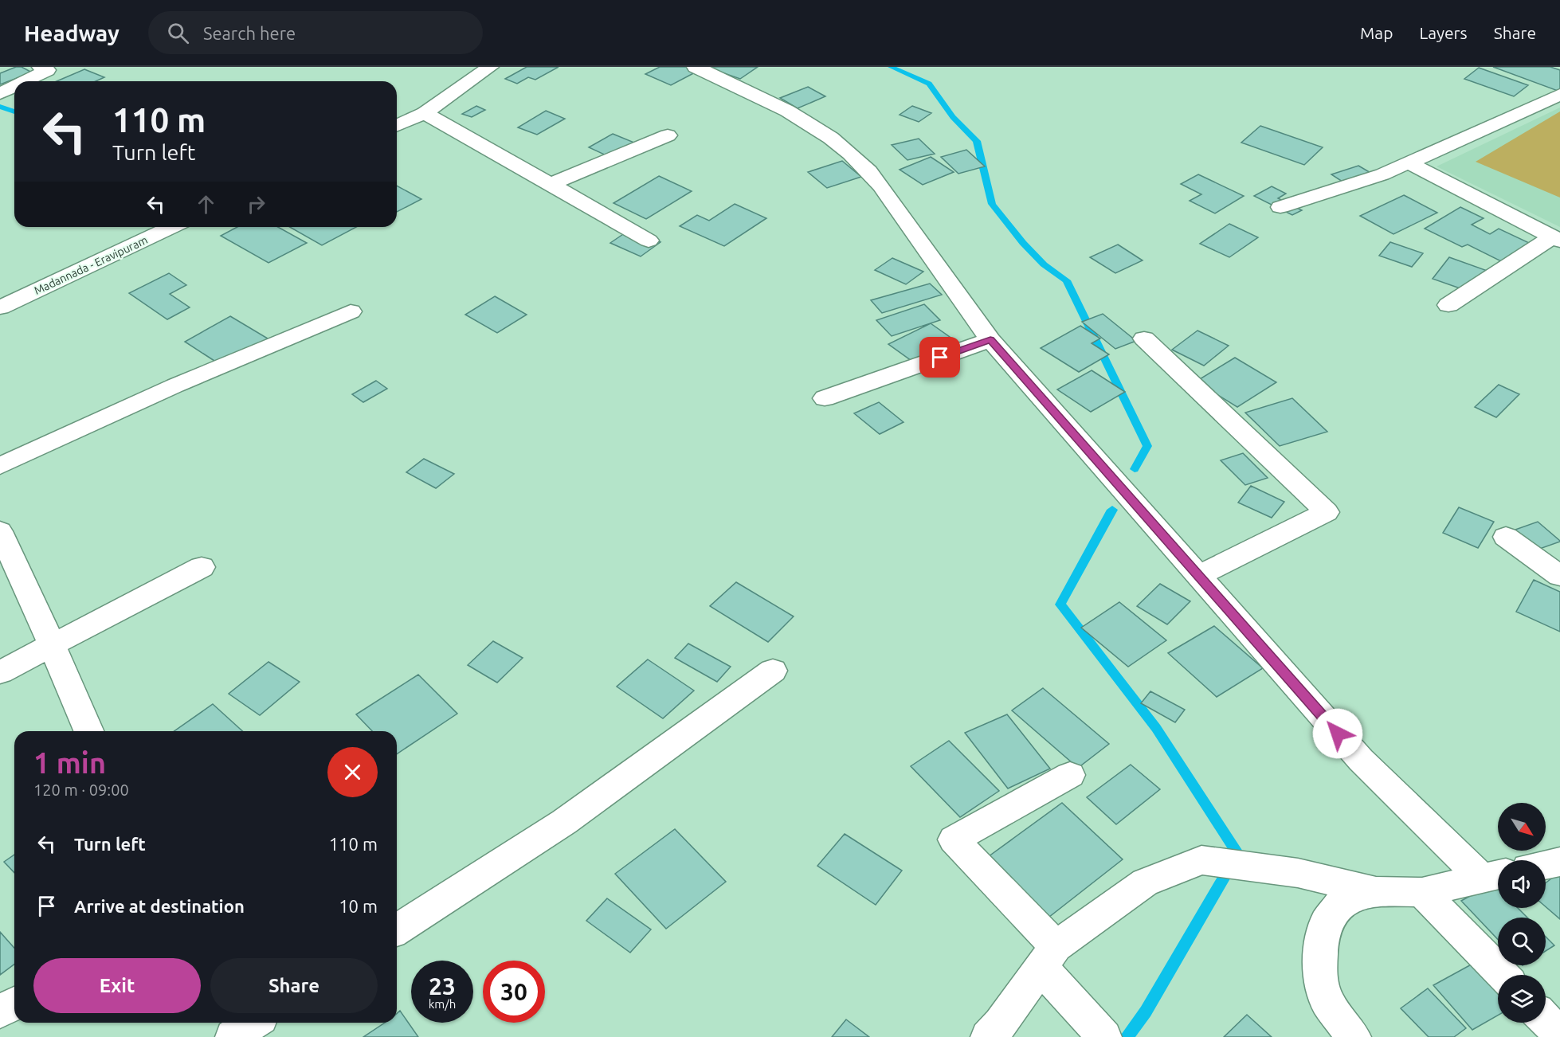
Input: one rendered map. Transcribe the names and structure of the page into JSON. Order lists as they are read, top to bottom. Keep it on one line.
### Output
{"streets":{"street":["Madannada - Eravipuram"]},"north":"bottom right","page":{"header":"Headway","search":"Search here","nav":["Map","Layers","Share"],"turn":["110 m","Turn left"],"heading":["1 min","120 m · 09:00"],"list":[{"name":"Turn left","value":"110 m"},{"name":"Arrive at destination","value":"10 m"}],"buttons":["Exit","Share"],"speed":"23 km/h","limit":"30"}}
